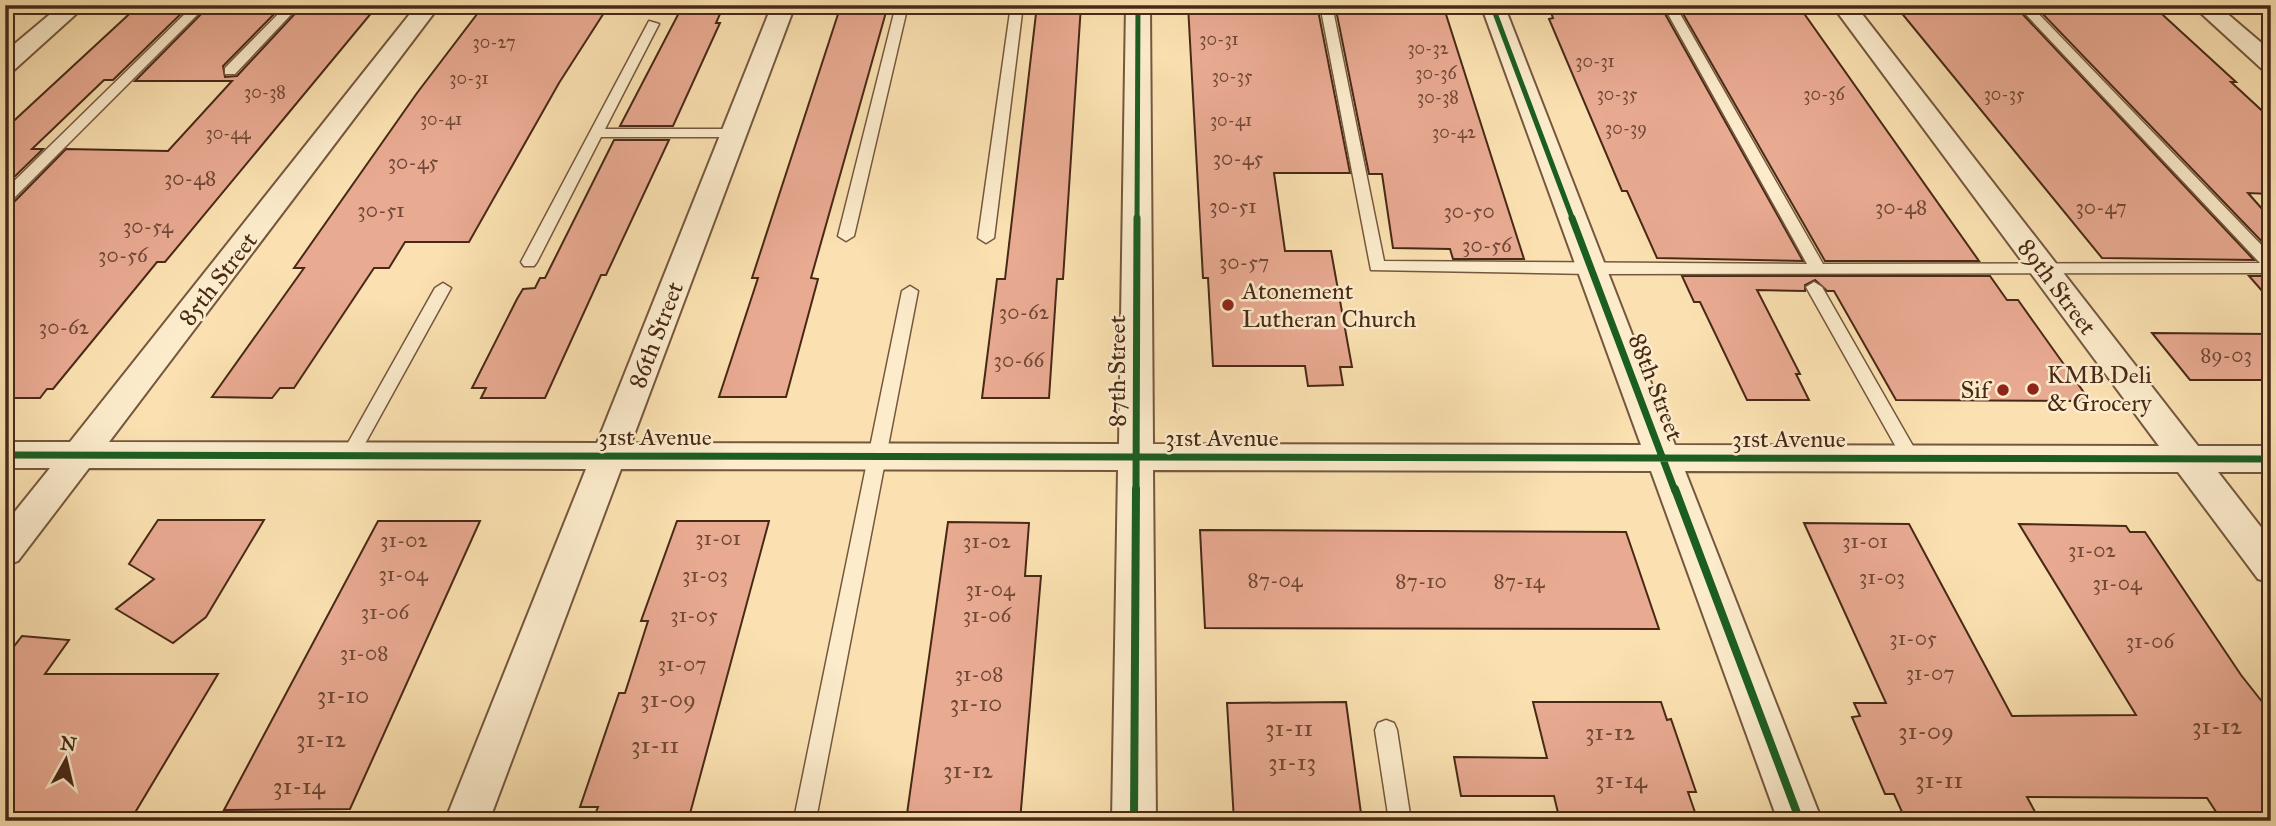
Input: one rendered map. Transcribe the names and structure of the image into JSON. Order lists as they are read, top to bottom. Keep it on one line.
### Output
{"streets":{"street":["85th Street","89th Street","86th Street","87th Street","88th Street","31st Avenue"]},"crossings":[["85th Street","31st Avenue"],["89th Street","31st Avenue"],["86th Street","31st Avenue"],["87th Street","31st Avenue"],["88th Street","31st Avenue"]],"places":["Atonement Lutheran Church","KMB Deli & Grocery","Sif"],"house_numbers":["30-31","30-27","30-32","30-31","30-36","30-35","30-31","30-38","30-35","30-36","30-35","30-38","30-41","30-41","30-39","30-42","30-44","30-45","30-45","30-48","30-51","30-48","30-47","30-51","30-50","30-54","30-56","30-56","30-57","30-62","30-62","89-03","30-66","31-01","31-02","31-02","31-01","31-02","31-04","31-03","31-03","87-04","87-10","87-14","31-04","31-04","31-06","31-05","31-06","31-05","31-06","31-08","31-07","31-07","31-08","31-10","31-09","31-10","31-12","31-11","31-09","31-12","31-12","31-11","31-13","31-12","31-14","31-11","31-14"],"north":"top"}
